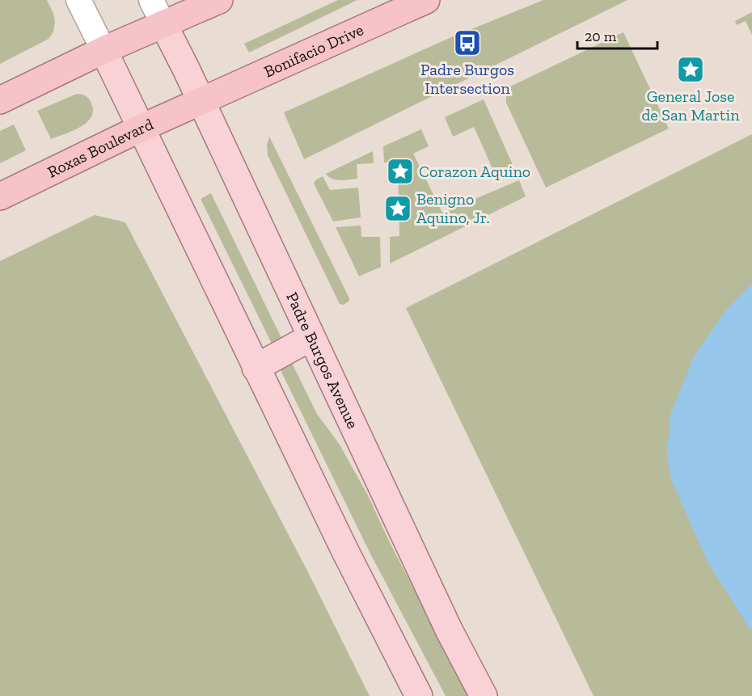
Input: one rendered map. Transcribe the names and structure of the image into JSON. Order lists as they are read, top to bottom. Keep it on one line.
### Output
{"streets":{"highway":["Bonifacio Drive","Roxas Boulevard"],"main road":["Padre Burgos Avenue"]},"crossings":[["Bonifacio Drive","Roxas Boulevard"],["Bonifacio Drive","Padre Burgos Avenue"],["Roxas Boulevard","Padre Burgos Avenue"]],"places":{"bus stop":["Padre Burgos Intersection"],"place":["General Jose de San Martin","Corazon Aquino","Benigno Aquino, Jr."]},"scale_bar":"20 m"}
